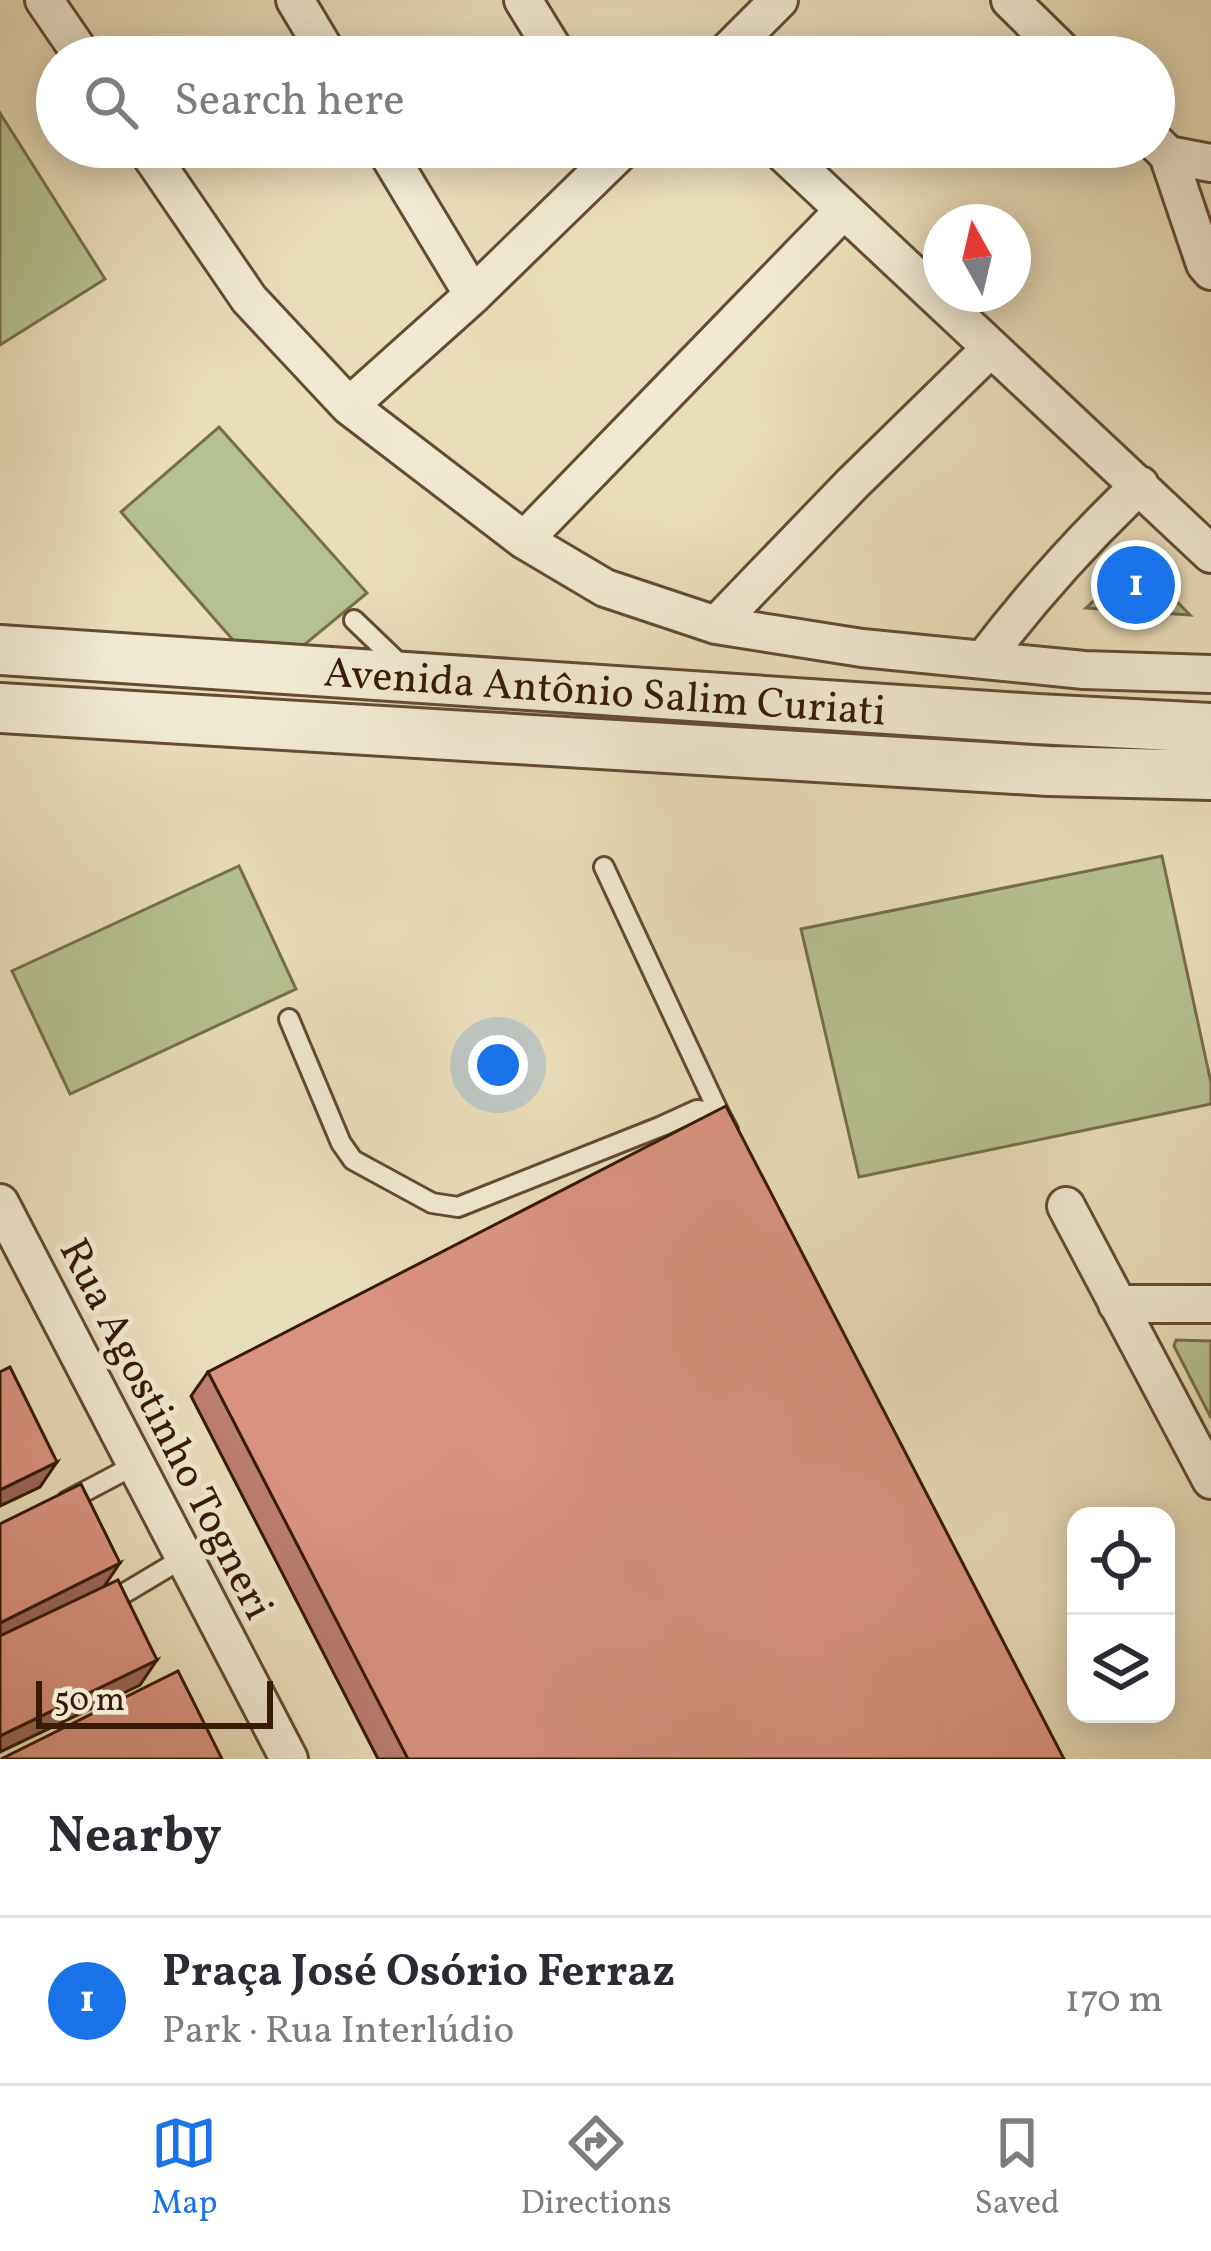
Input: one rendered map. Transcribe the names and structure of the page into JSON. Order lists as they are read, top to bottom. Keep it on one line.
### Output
{"streets":{"street":["Avenida Antônio Salim Curiati","Rua Agostinho Togneri"]},"scale_bar":"50 m","north":"top","page":{"search":"Search here","pins":"1","scale":"50 m","heading":"Nearby","list":[{"mark":"1","name":"Praça José Osório Ferraz","note":"Park · Rua Interlúdio","value":"170 m"}],"nav":["Map","Directions","Saved"]}}
